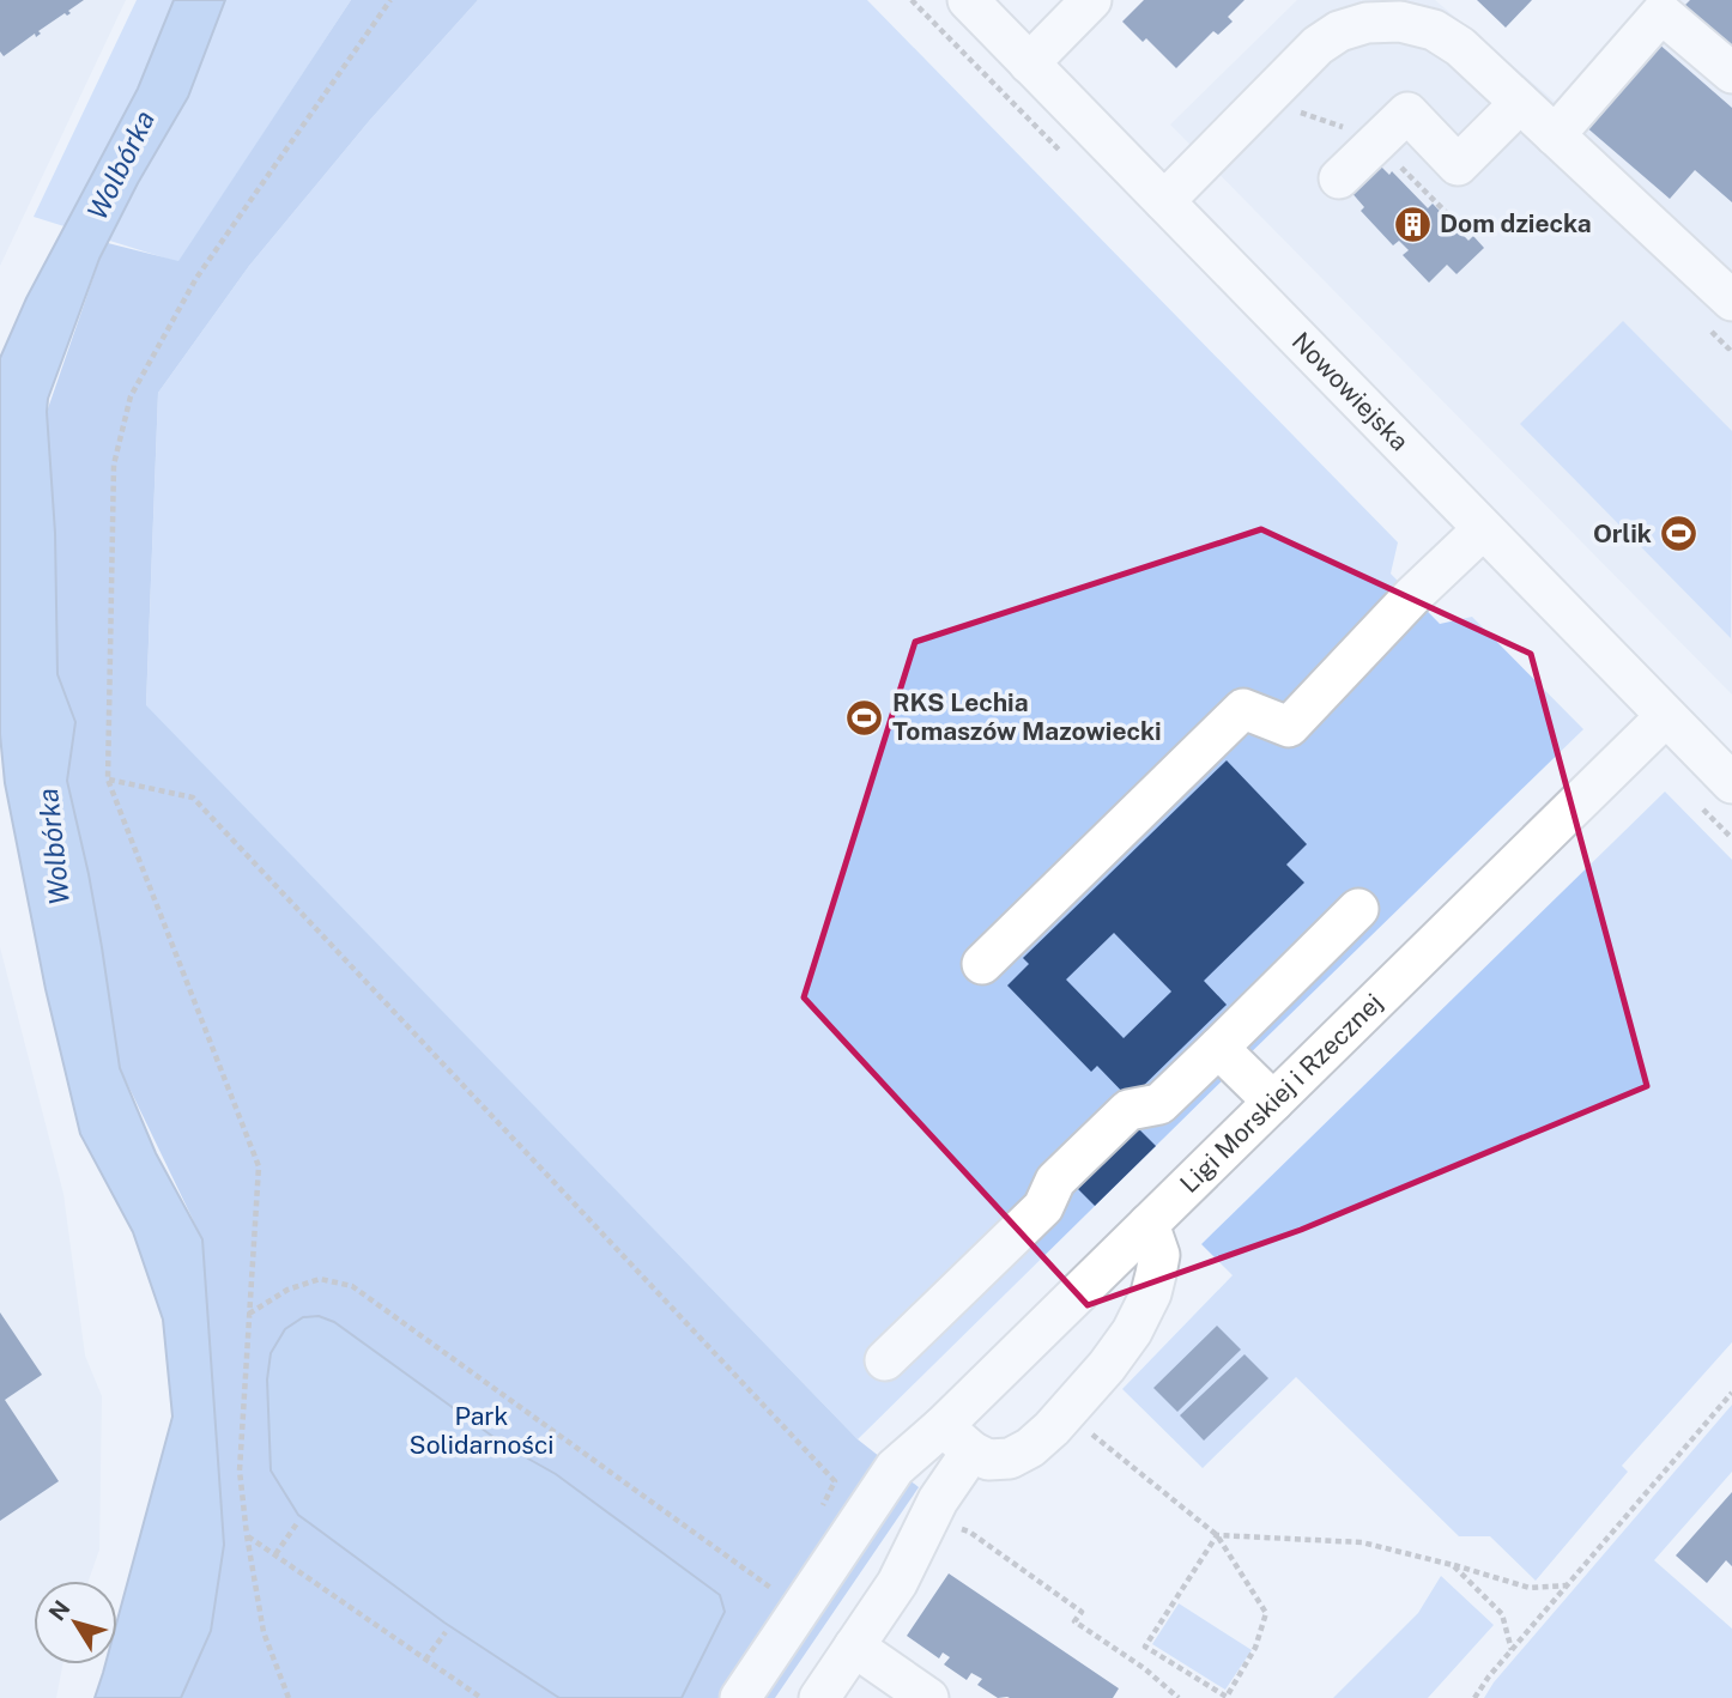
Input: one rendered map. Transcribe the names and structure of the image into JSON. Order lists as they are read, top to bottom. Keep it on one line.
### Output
{"streets":{"street":["Nowowiejska","Ligi Morskiej i Rzecznej"]},"crossings":[["Nowowiejska","Ligi Morskiej i Rzecznej"]],"water":["Wolbórka"],"parks":["Park Solidarności"],"places":{"building":["Dom dziecka"],"sports":["Orlik","RKS Lechia Tomaszów Mazowiecki"]},"north":"top left"}
